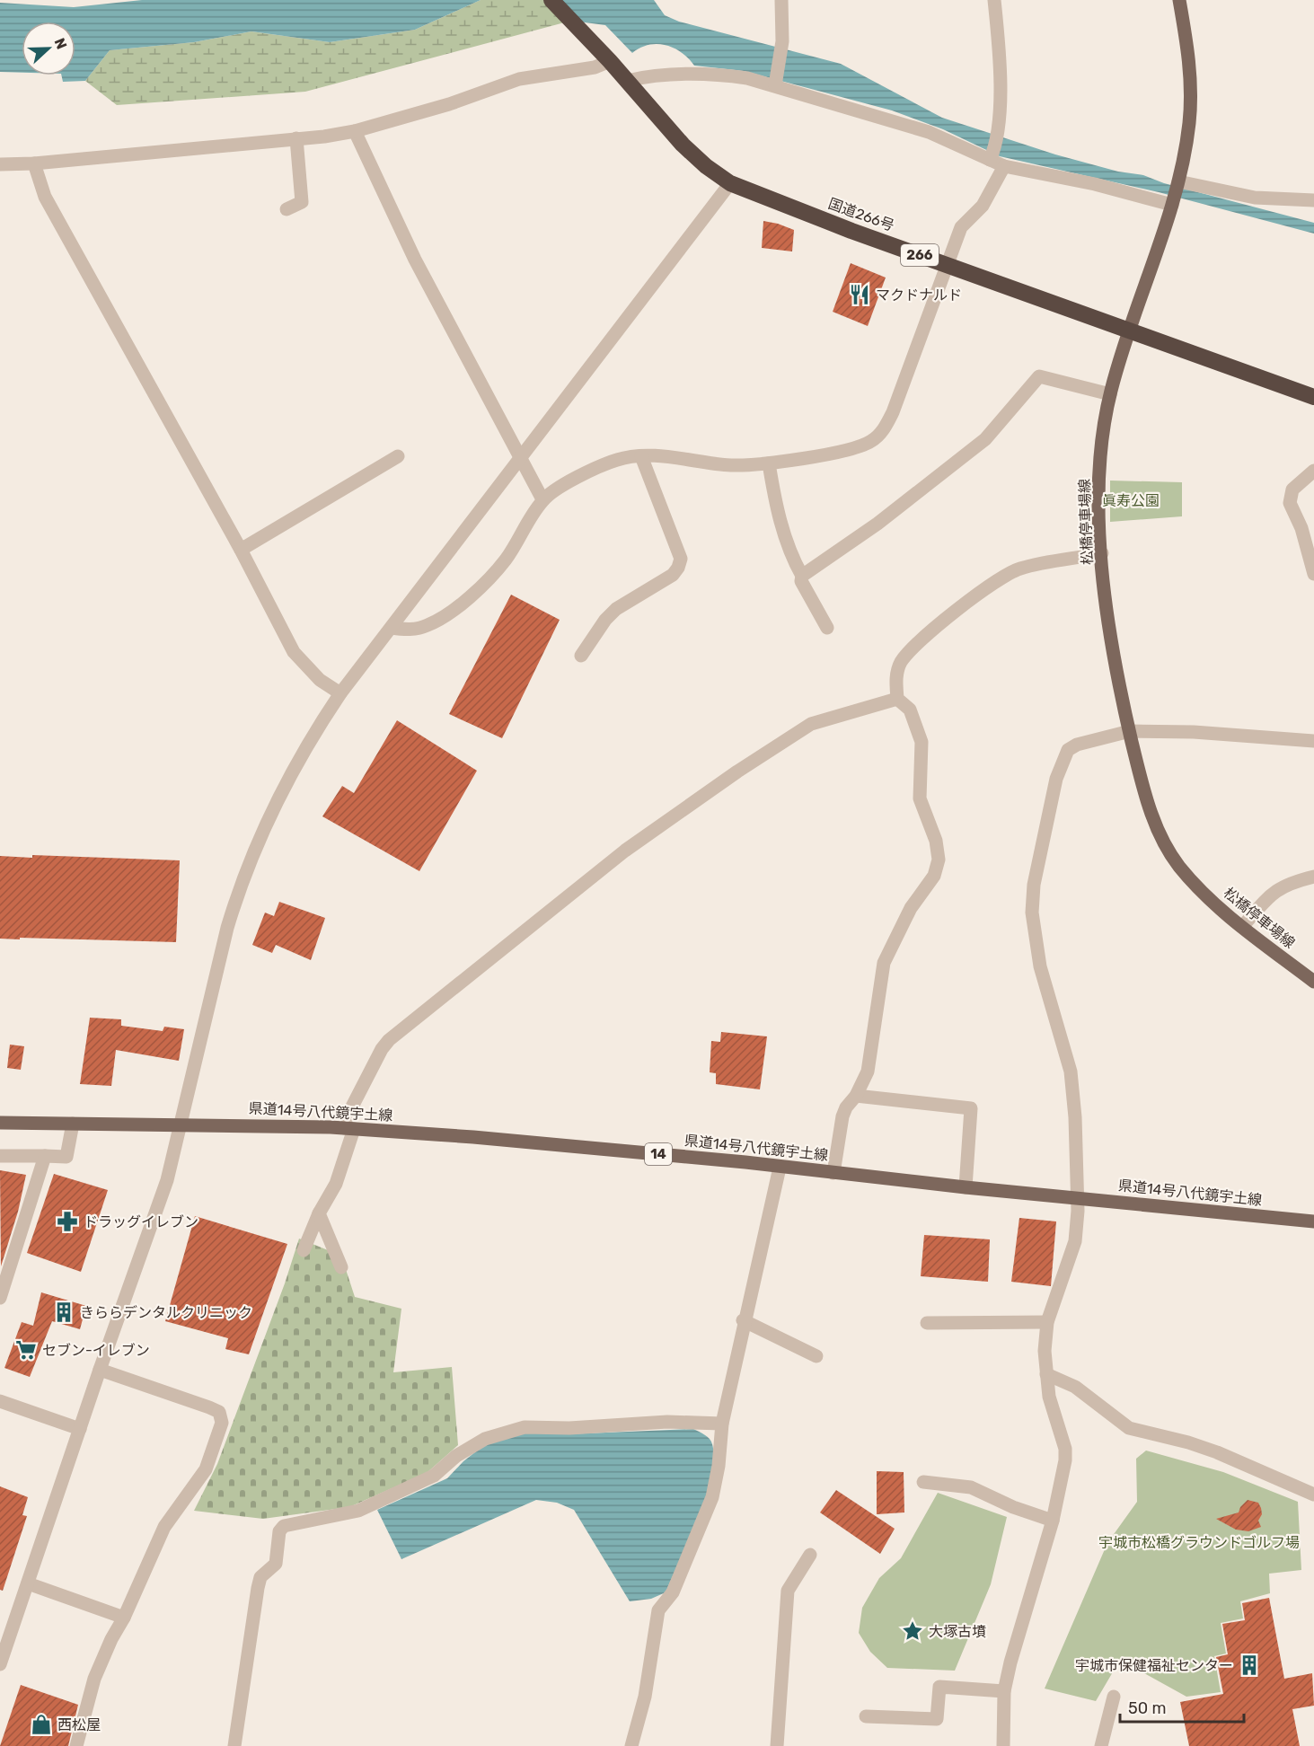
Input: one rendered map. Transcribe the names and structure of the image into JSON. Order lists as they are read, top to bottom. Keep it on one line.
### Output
{"streets":{"highway":["国道266号","266"],"main road":["松橋停車場線","県道14号八代鏡宇土線","14"]},"crossings":[["国道266号","松橋停車場線"]],"parks":["眞寿公園","宇城市松橋グラウンドゴルフ場"],"places":{"restaurant":["マクドナルド"],"pharmacy":["ドラッグイレブン"],"building":["きららデンタルクリニック","宇城市保健福祉センター"],"supermarket":["セブン-イレブン"],"place":["大塚古墳"],"shop":["西松屋"]},"scale_bar":"50 m","north":"right"}
